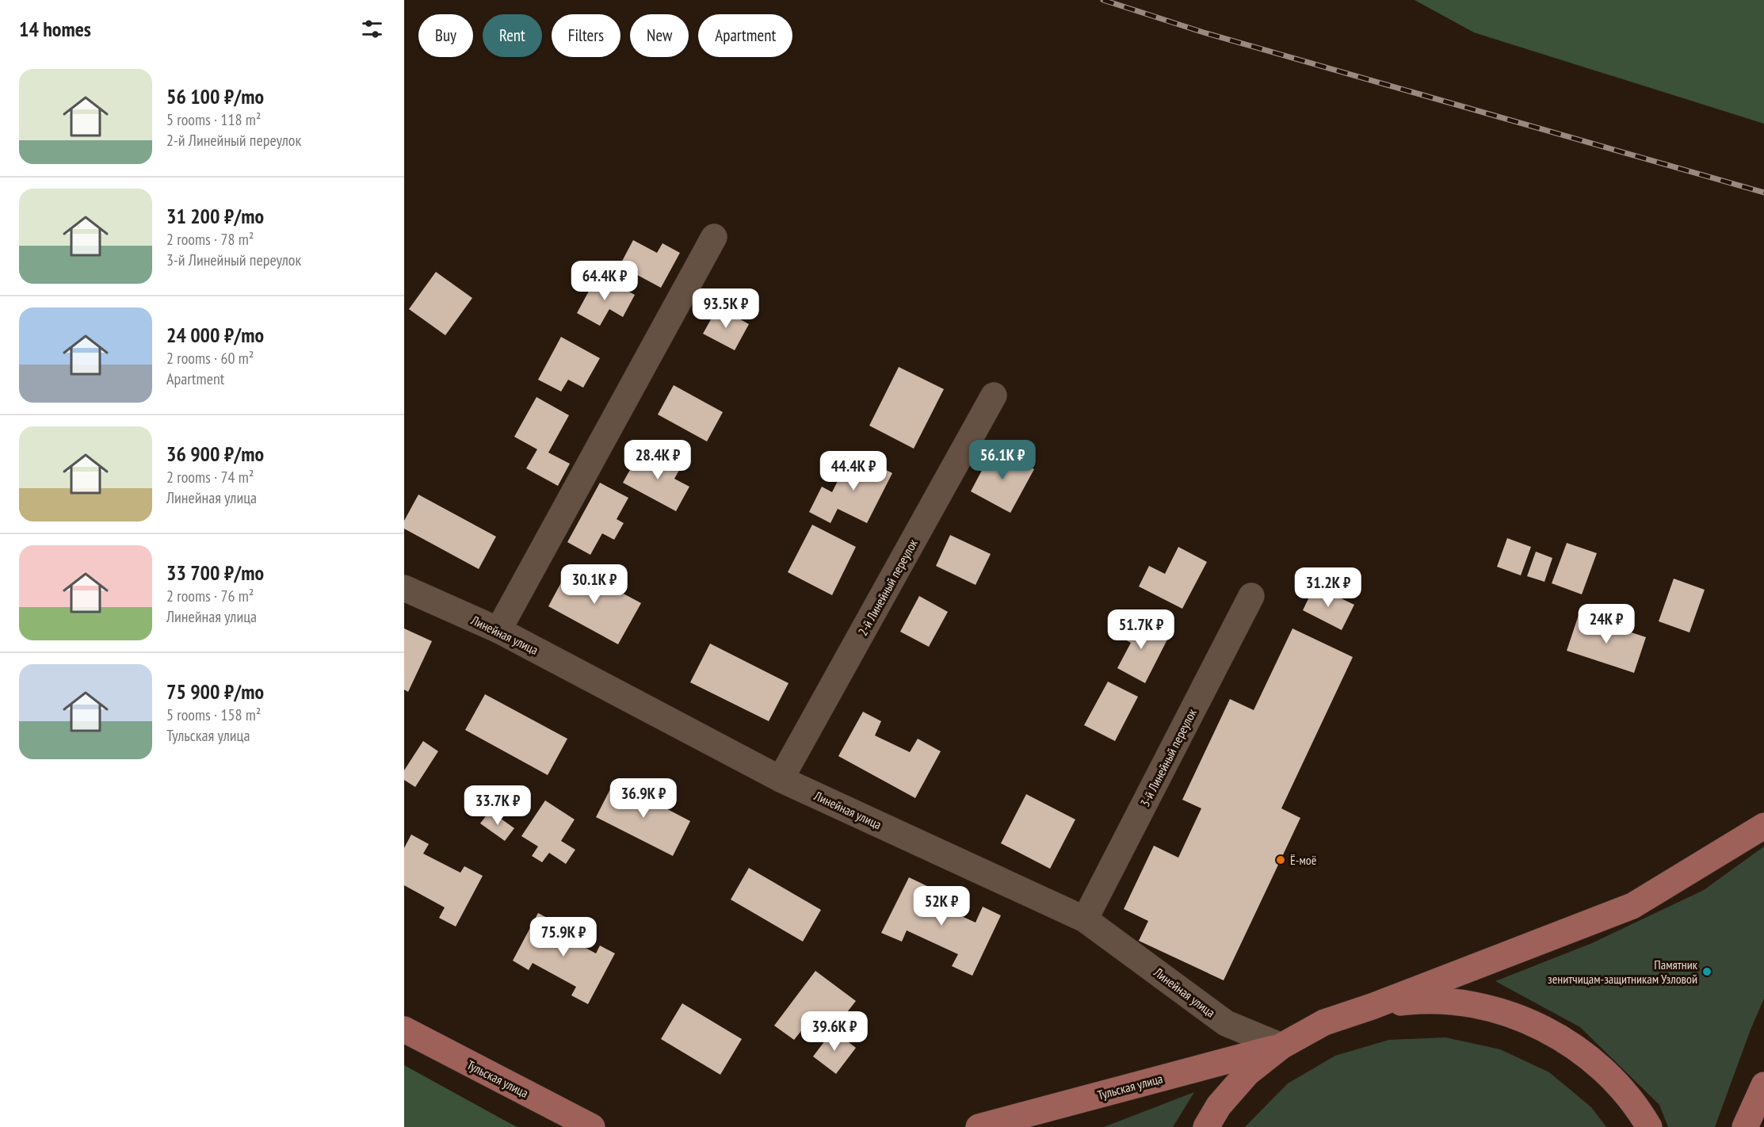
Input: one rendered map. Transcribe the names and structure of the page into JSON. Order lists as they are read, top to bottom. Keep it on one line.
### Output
{"streets":{"main road":["Тульская улица"],"street":["2-й Линейный переулок","Линейная улица","3-й Линейный переулок"]},"crossings":[["2-й Линейный переулок","Линейная улица"],["Линейная улица","3-й Линейный переулок"],["Линейная улица","Тульская улица"]],"places":["Ё-моё","Памятник зенитчицам-защитникам Узловой"],"page":{"heading":"14 homes","chip":["Buy","Rent","Filters","New","Apartment"],"list":[{"name":"56 100 ₽/mo","note":"5 rooms · 118 m² · 2-й Линейный переулок"},{"name":"31 200 ₽/mo","note":"2 rooms · 78 m² · 3-й Линейный переулок"},{"name":"24 000 ₽/mo","note":"2 rooms · 60 m² · Apartment"},{"name":"36 900 ₽/mo","note":"2 rooms · 74 m² · Линейная улица"},{"name":"33 700 ₽/mo","note":"2 rooms · 76 m² · Линейная улица"},{"name":"75 900 ₽/mo","note":"5 rooms · 158 m² · Тульская улица"}],"price":["64.4K ₽","93.5K ₽","28.4K ₽","56.1K ₽","44.4K ₽","30.1K ₽","31.2K ₽","24K ₽","51.7K ₽","36.9K ₽","33.7K ₽","52K ₽","75.9K ₽","39.6K ₽"]}}
